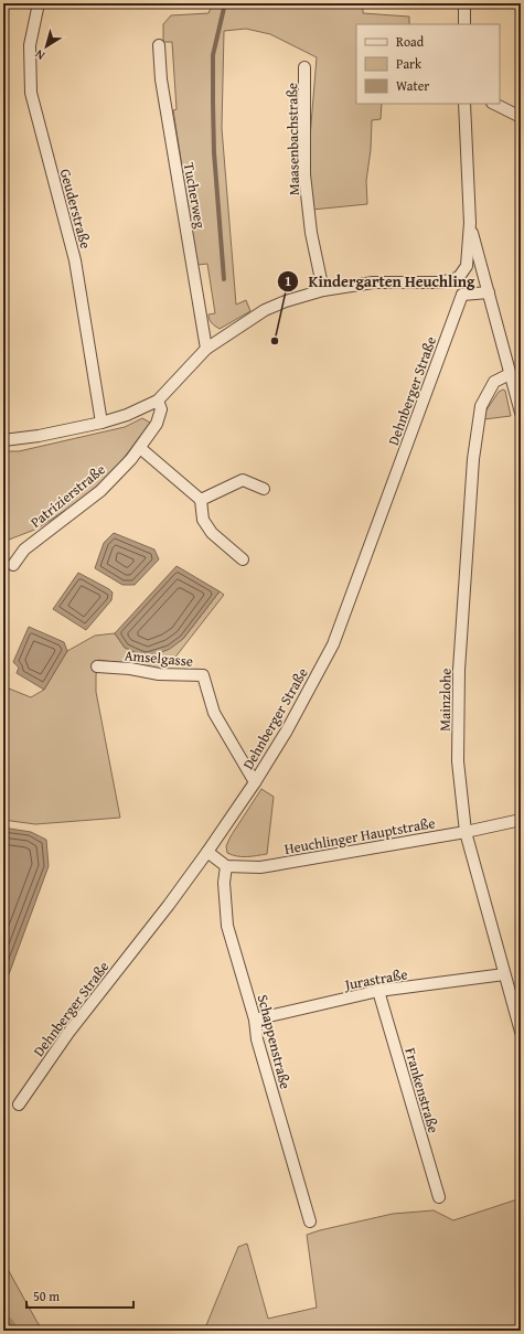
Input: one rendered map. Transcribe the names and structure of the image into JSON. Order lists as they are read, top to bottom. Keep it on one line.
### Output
{"streets":{"street":["Maasenbachstraße","Tucherweg","Geuderstraße","Dehnberger Straße","Patrizierstraße","Amselgasse","Mainzlohe","Heuchlinger Hauptstraße","Jurastraße","Schappenstraße","Frankenstraße"]},"crossings":[["Dehnberger Straße","Amselgasse"],["Mainzlohe","Heuchlinger Hauptstraße"],["Mainzlohe","Jurastraße"],["Heuchlinger Hauptstraße","Schappenstraße"],["Jurastraße","Schappenstraße"],["Jurastraße","Frankenstraße"]],"places":["Kindergarten Heuchling"],"legend":["Road","Park","Water"],"scale_bar":"50 m","north":"bottom left"}
